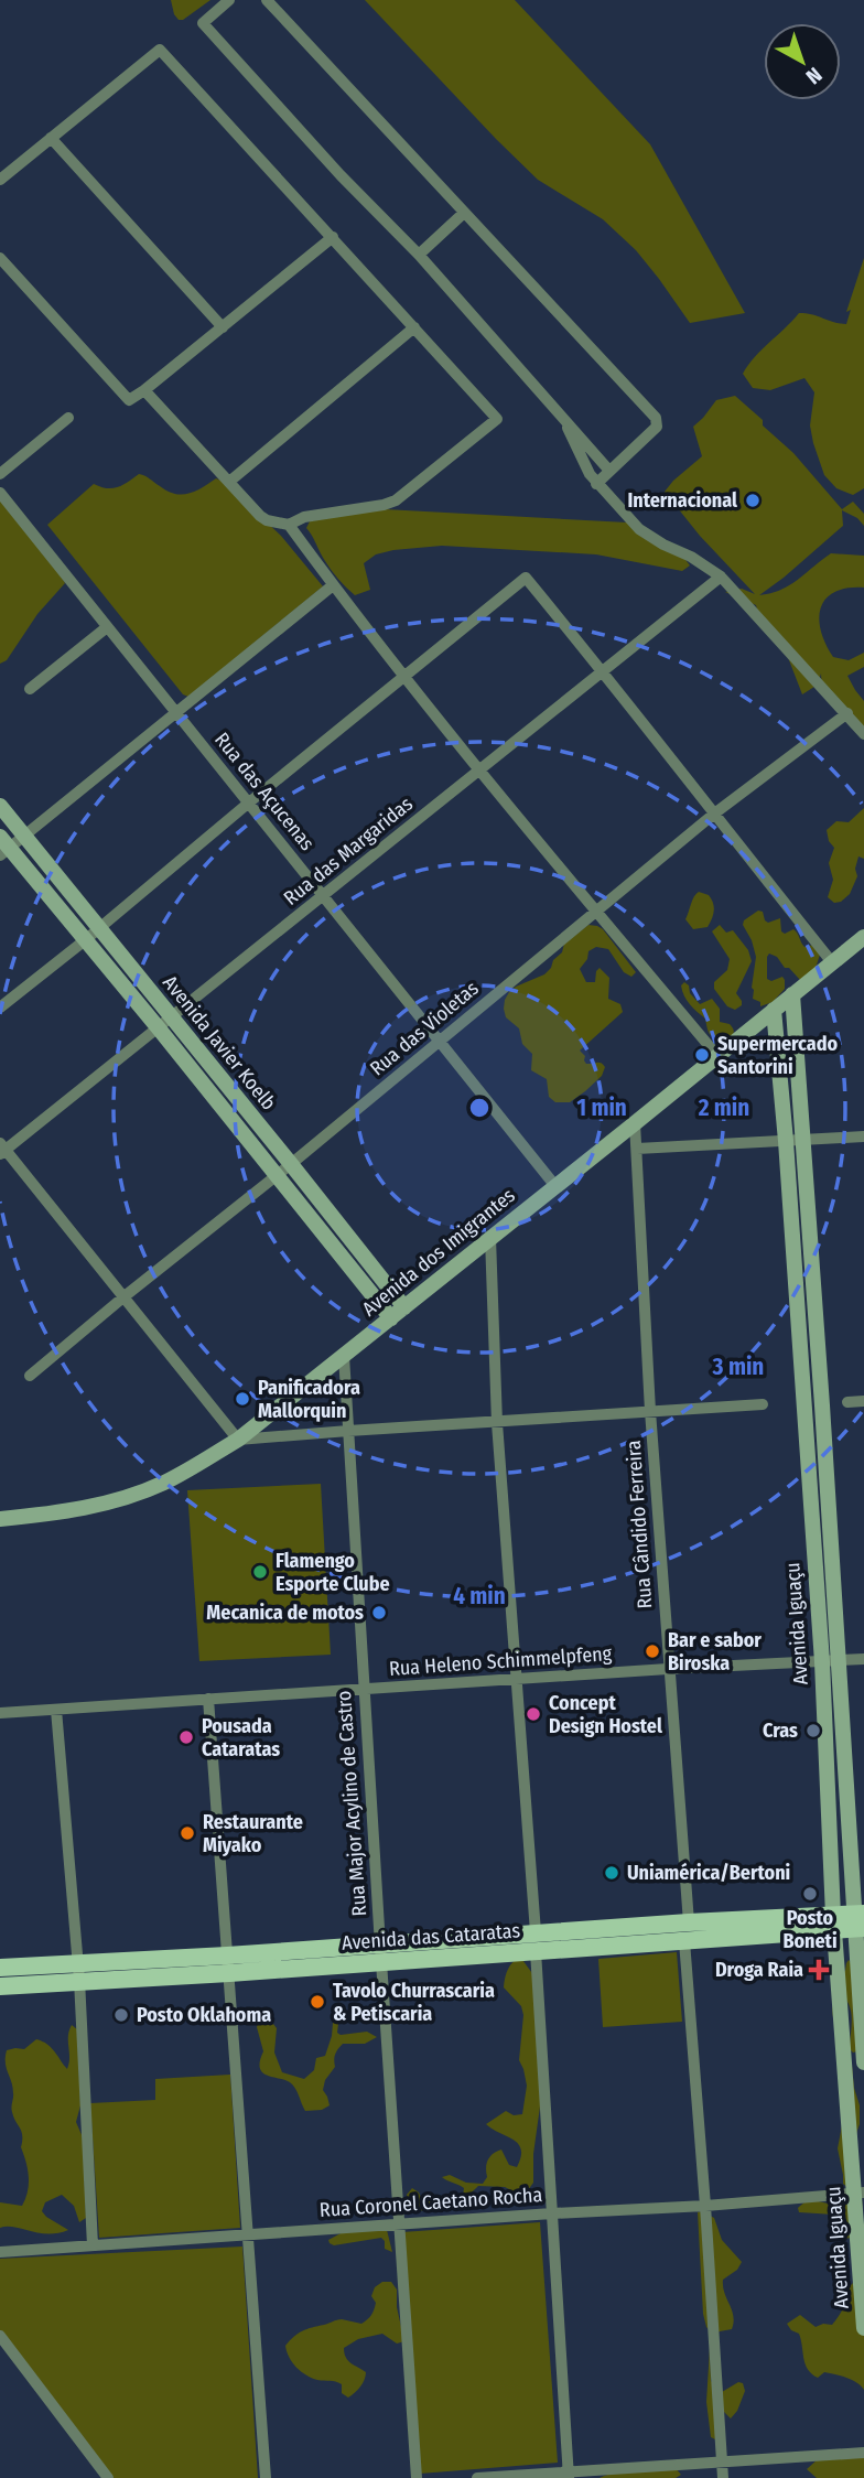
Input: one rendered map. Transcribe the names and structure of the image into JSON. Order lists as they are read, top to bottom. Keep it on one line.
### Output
{"streets":{"main road":["Avenida das Cataratas"],"street":["Rua das Açucenas","Rua das Margaridas","Rua das Violetas","Avenida Javier Koelb","Avenida dos Imigrantes","Rua Cândido Ferreira","Avenida Iguaçu","Rua Heleno Schimmelpfeng","Rua Major Acylino de Castro","Rua Coronel Caetano Rocha"]},"crossings":[["Rua das Açucenas","Rua das Margaridas"],["Rua das Açucenas","Rua das Violetas"],["Rua das Açucenas","Avenida dos Imigrantes"],["Rua das Margaridas","Avenida Javier Koelb"],["Rua das Violetas","Avenida Javier Koelb"],["Avenida Javier Koelb","Avenida dos Imigrantes"],["Avenida dos Imigrantes","Rua Cândido Ferreira"],["Avenida dos Imigrantes","Avenida Iguaçu"],["Avenida dos Imigrantes","Rua Major Acylino de Castro"],["Rua Cândido Ferreira","Rua Heleno Schimmelpfeng"],["Rua Cândido Ferreira","Avenida das Cataratas"],["Avenida Iguaçu","Rua Heleno Schimmelpfeng"],["Avenida Iguaçu","Avenida das Cataratas"],["Avenida Iguaçu","Rua Coronel Caetano Rocha"],["Rua Heleno Schimmelpfeng","Rua Major Acylino de Castro"],["Rua Major Acylino de Castro","Avenida das Cataratas"],["Rua Major Acylino de Castro","Rua Coronel Caetano Rocha"]],"places":{"other":["Internacional","Supermercado Santorini","Panificadora Mallorquin","Flamengo Esporte Clube","Mecanica de motos","Bar e sabor Biroska","Concept Design Hostel","Cras","Pousada Cataratas","Restaurante Miyako","Uniamérica/Bertoni","Posto Boneti","Tavolo Churrascaria & Petiscaria","Posto Oklahoma"],"health":["Droga Raia"]},"north":"bottom right","rings":["1 min","2 min","3 min","4 min"]}
